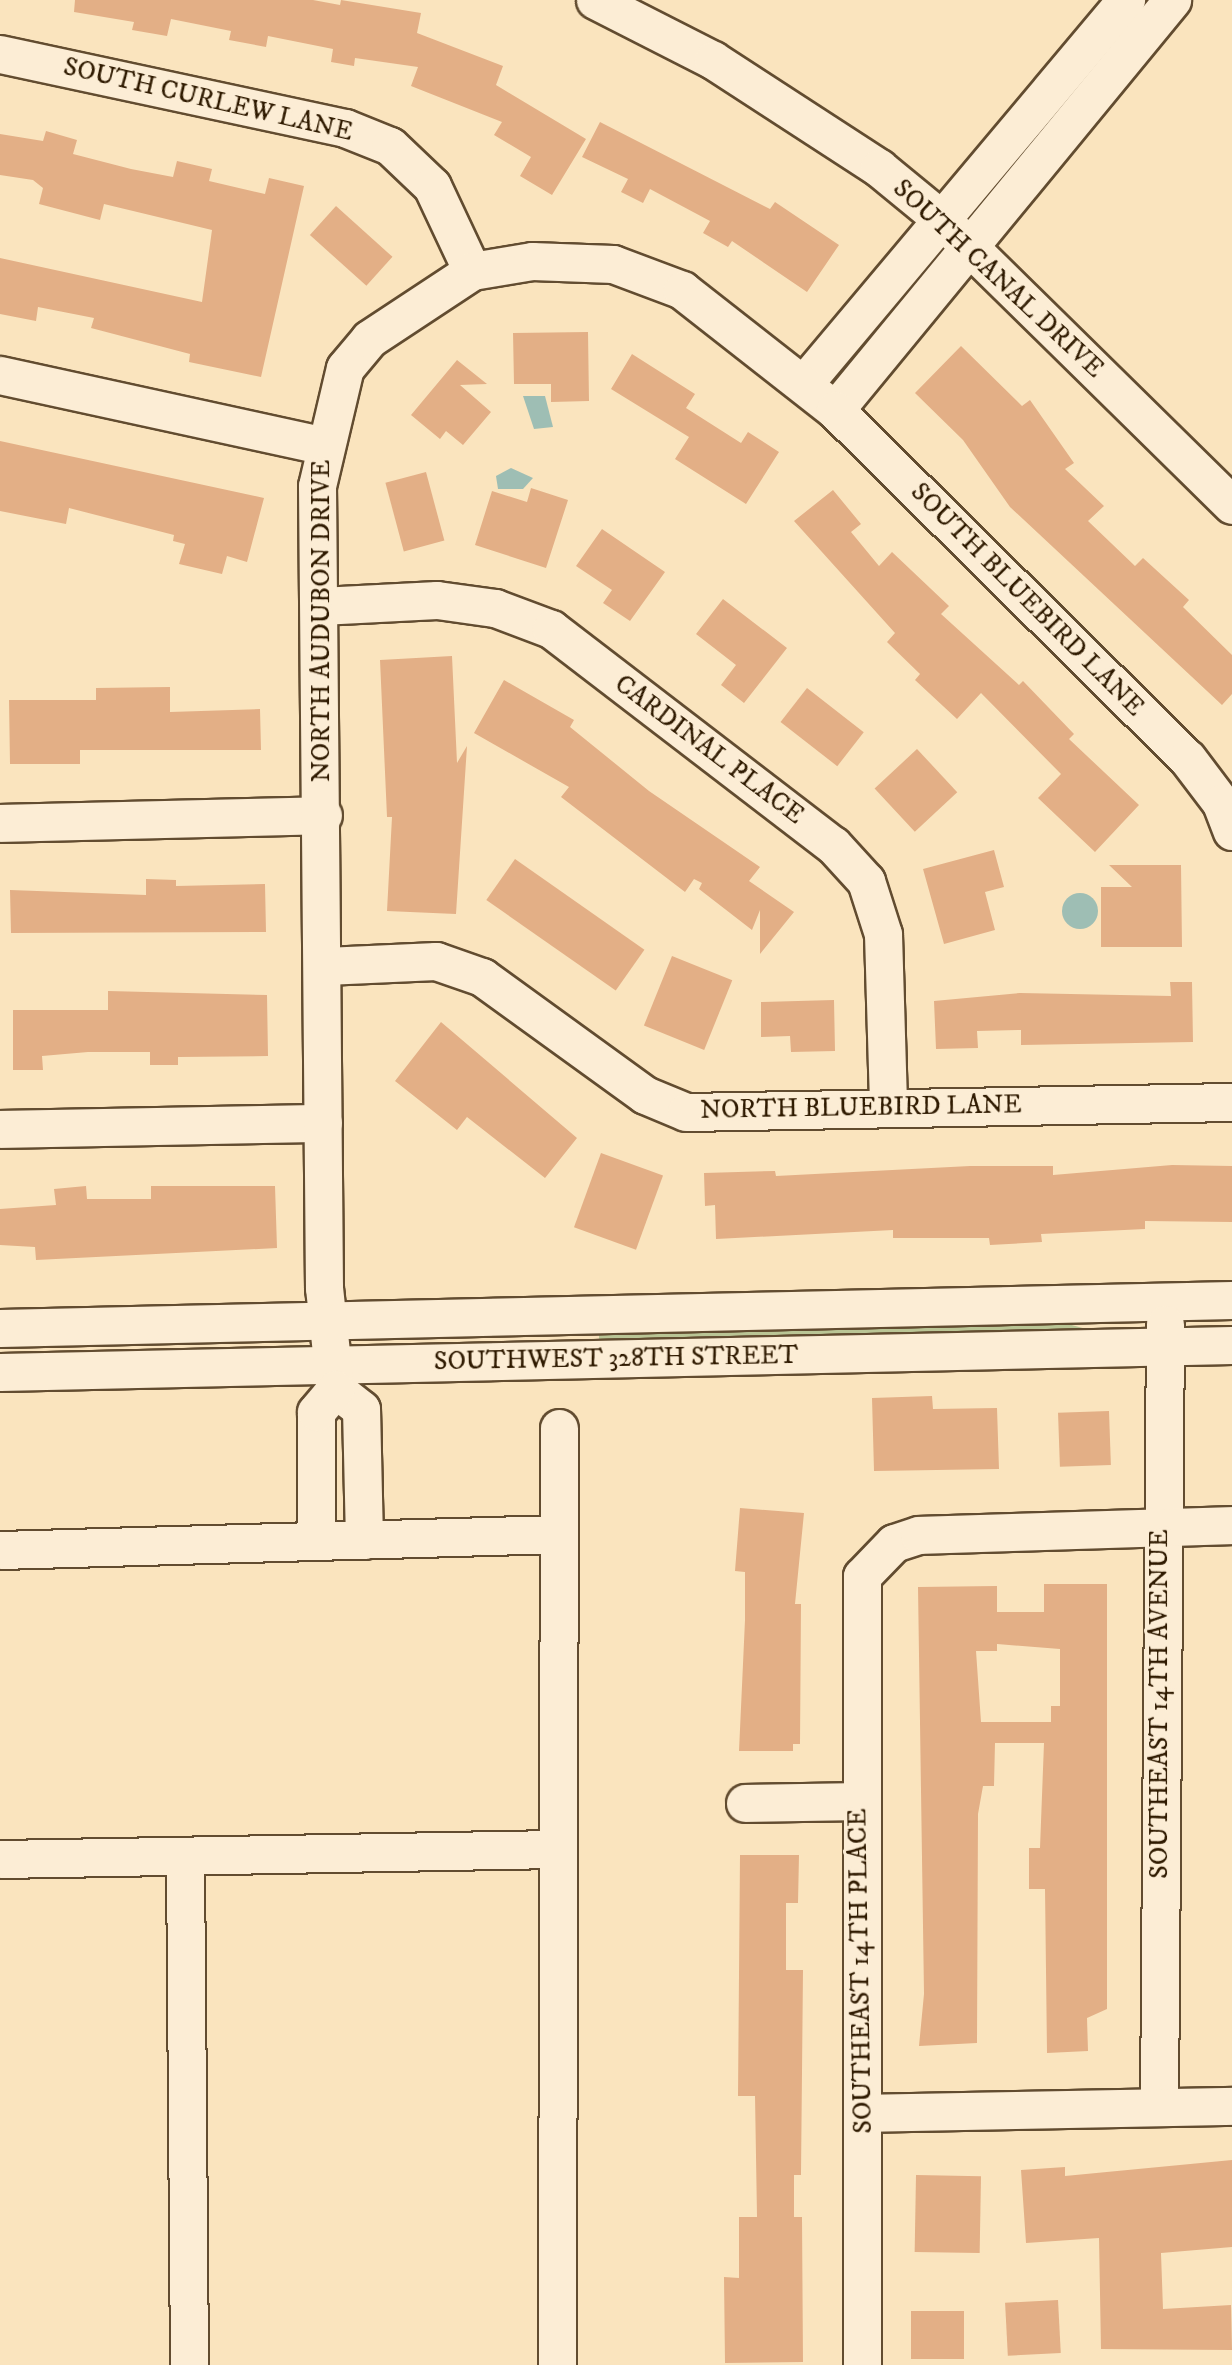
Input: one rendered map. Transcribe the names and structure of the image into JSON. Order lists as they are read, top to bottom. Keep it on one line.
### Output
{"streets":{"street":["SOUTH CURLEW LANE","SOUTH CANAL DRIVE","SOUTH BLUEBIRD LANE","NORTH AUDUBON DRIVE","CARDINAL PLACE","NORTH BLUEBIRD LANE","SOUTHWEST 328TH STREET","SOUTHEAST 14TH AVENUE","SOUTHEAST 14TH PLACE"]},"crossings":[["SOUTH CURLEW LANE","NORTH AUDUBON DRIVE"],["SOUTH BLUEBIRD LANE","NORTH AUDUBON DRIVE"],["NORTH AUDUBON DRIVE","CARDINAL PLACE"],["NORTH AUDUBON DRIVE","NORTH BLUEBIRD LANE"],["NORTH AUDUBON DRIVE","SOUTHWEST 328TH STREET"],["CARDINAL PLACE","NORTH BLUEBIRD LANE"],["SOUTHWEST 328TH STREET","SOUTHEAST 14TH AVENUE"],["SOUTHEAST 14TH AVENUE","SOUTHEAST 14TH PLACE"]]}
